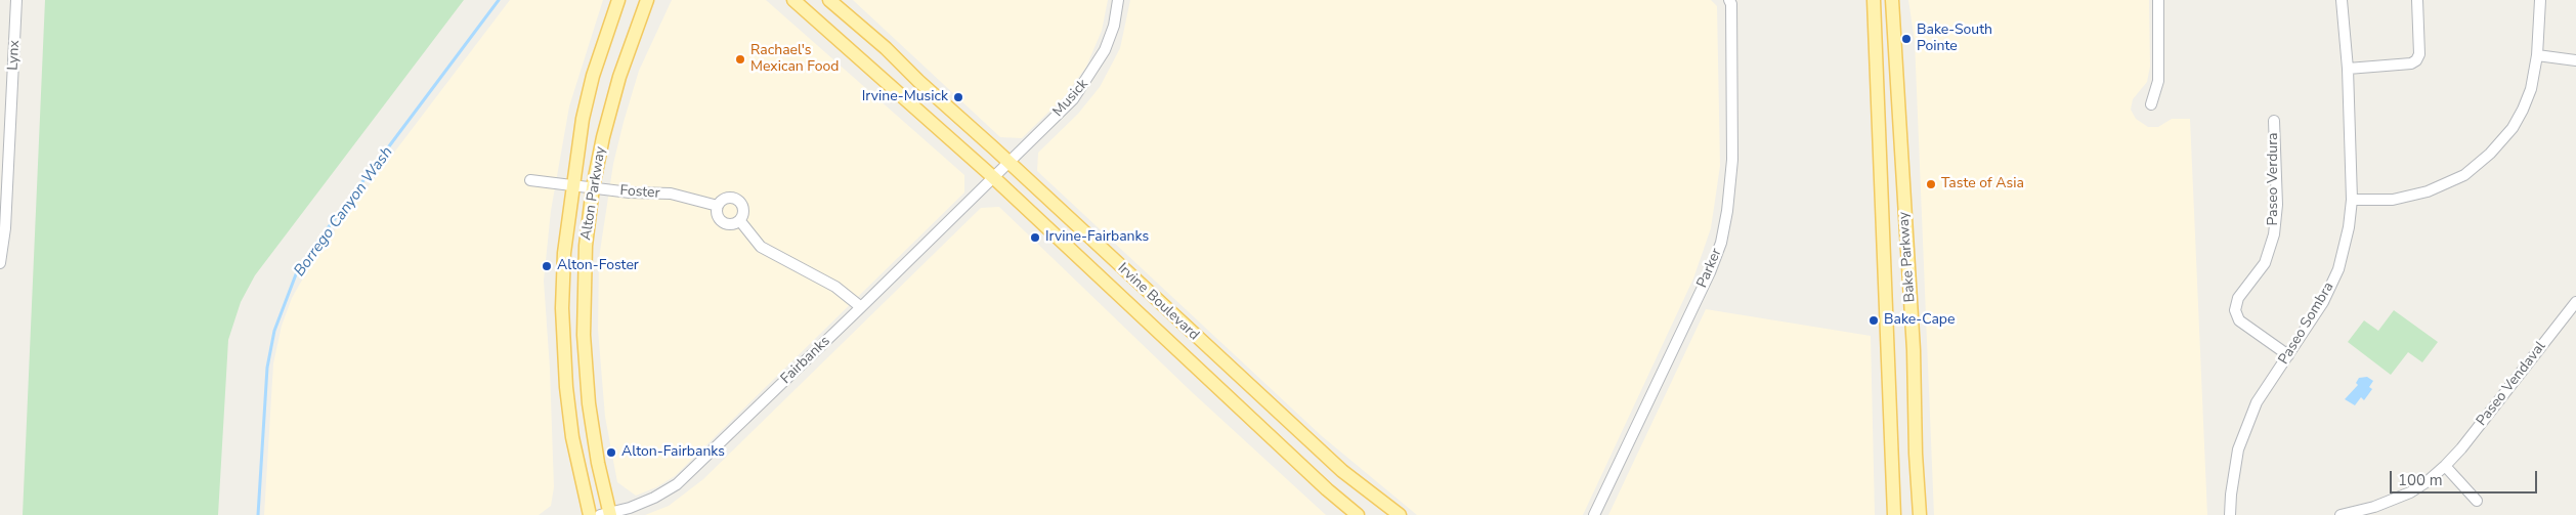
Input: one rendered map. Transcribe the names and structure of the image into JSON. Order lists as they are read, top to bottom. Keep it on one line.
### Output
{"streets":{"main road":["Alton Parkway","Bake Parkway","Irvine Boulevard"],"street":["Lynx","Musick","Paseo Verdura","Foster","Parker","Paseo Sombra","Fairbanks","Paseo Vendaval"]},"crossings":[["Musick","Irvine Boulevard"],["Musick","Fairbanks"],["Paseo Verdura","Paseo Sombra"],["Foster","Alton Parkway"],["Alton Parkway","Fairbanks"],["Irvine Boulevard","Fairbanks"]],"water":["Borrego Canyon Wash"],"places":["Bake-South Pointe","Rachael's Mexican Food","Irvine-Musick","Taste of Asia","Irvine-Fairbanks","Alton-Foster","Bake-Cape","Alton-Fairbanks"],"scale_bar":"100 m"}
